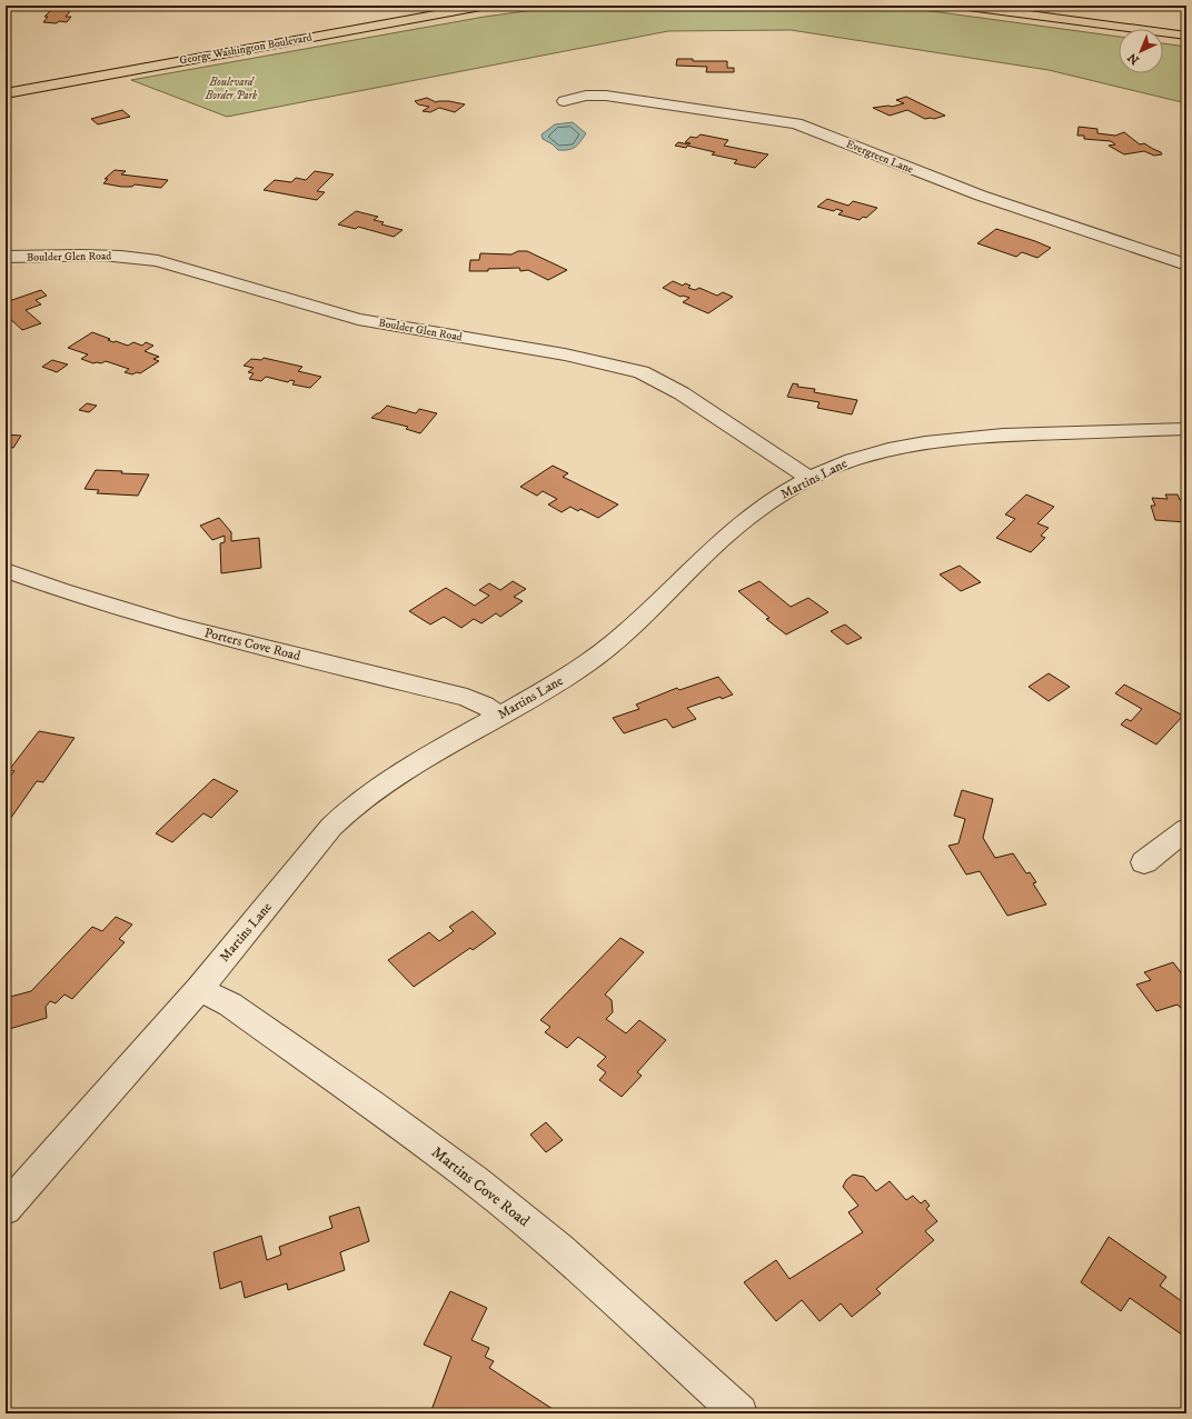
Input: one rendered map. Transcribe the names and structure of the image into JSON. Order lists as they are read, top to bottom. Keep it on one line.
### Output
{"streets":{"main road":["George Washington Boulevard"],"street":["Evergreen Lane","Boulder Glen Road","Martins Lane","Porters Cove Road","Martins Cove Road"]},"crossings":[["Boulder Glen Road","Martins Lane"],["Martins Lane","Porters Cove Road"],["Martins Lane","Martins Cove Road"]],"parks":["Boulevard Border Park"],"north":"bottom left"}
